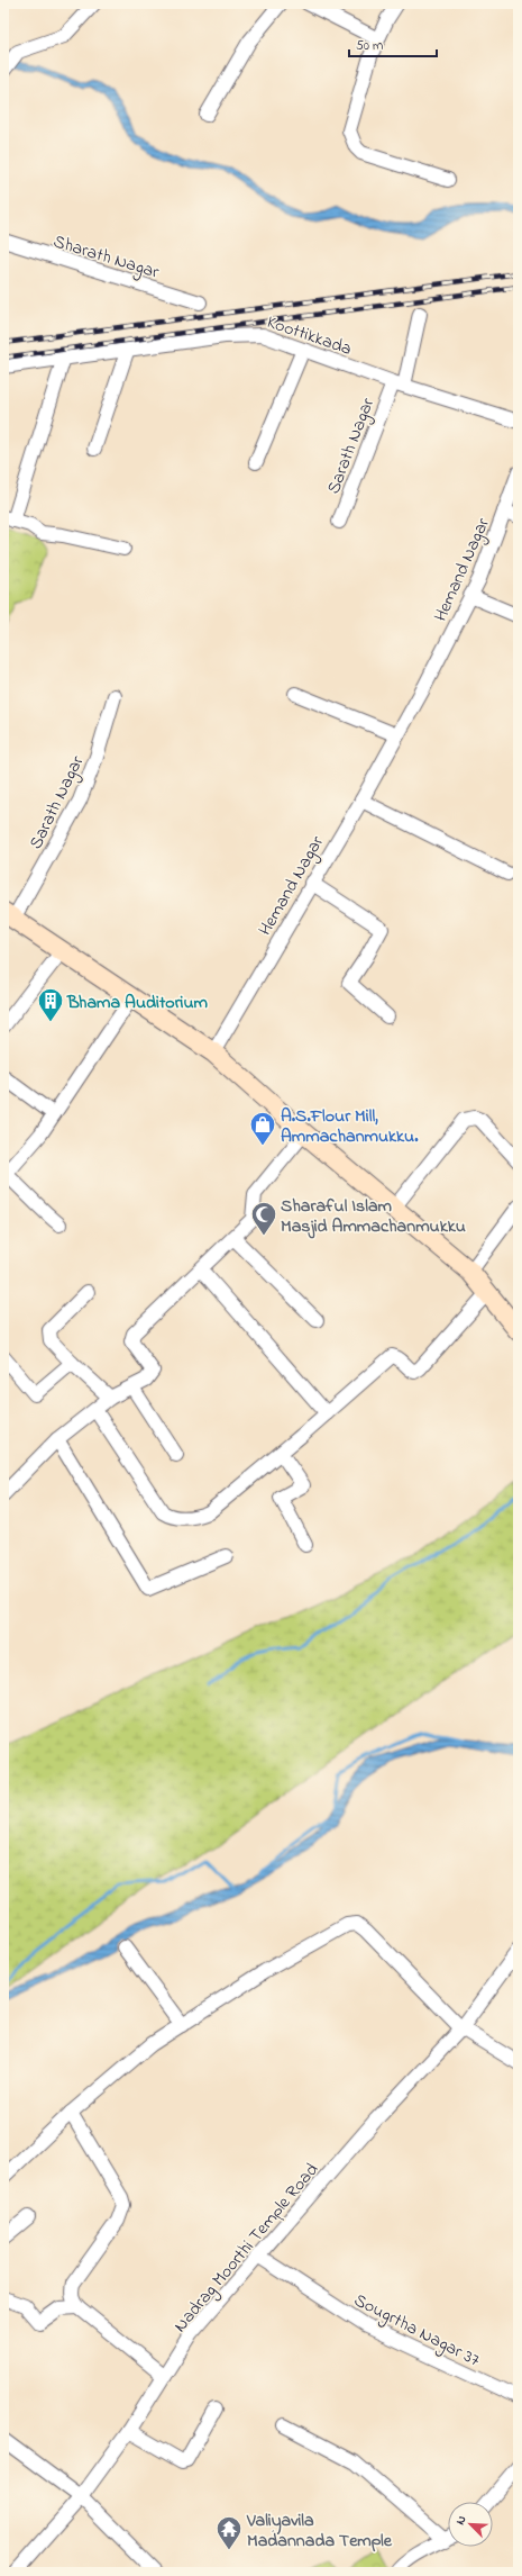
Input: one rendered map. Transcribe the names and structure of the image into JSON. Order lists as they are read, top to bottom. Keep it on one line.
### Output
{"streets":{"street":["Sharath Nagar","Koottikkada","Sarath Nagar","Hemand Nagar","Nadrag Moorthi Temple Road","Sougrtha Nagar 37"]},"crossings":[["Koottikkada","Sarath Nagar"],["Nadrag Moorthi Temple Road","Sougrtha Nagar 37"]],"places":{"building":["Bhama Auditorium"],"shop":["A.S.Flour Mill, Ammachanmukku."],"mosque":["Sharaful Islam Masjid Ammachanmukku"],"temple":["Valiyavila Madannada Temple"]},"scale_bar":"50 m","north":"top left"}
